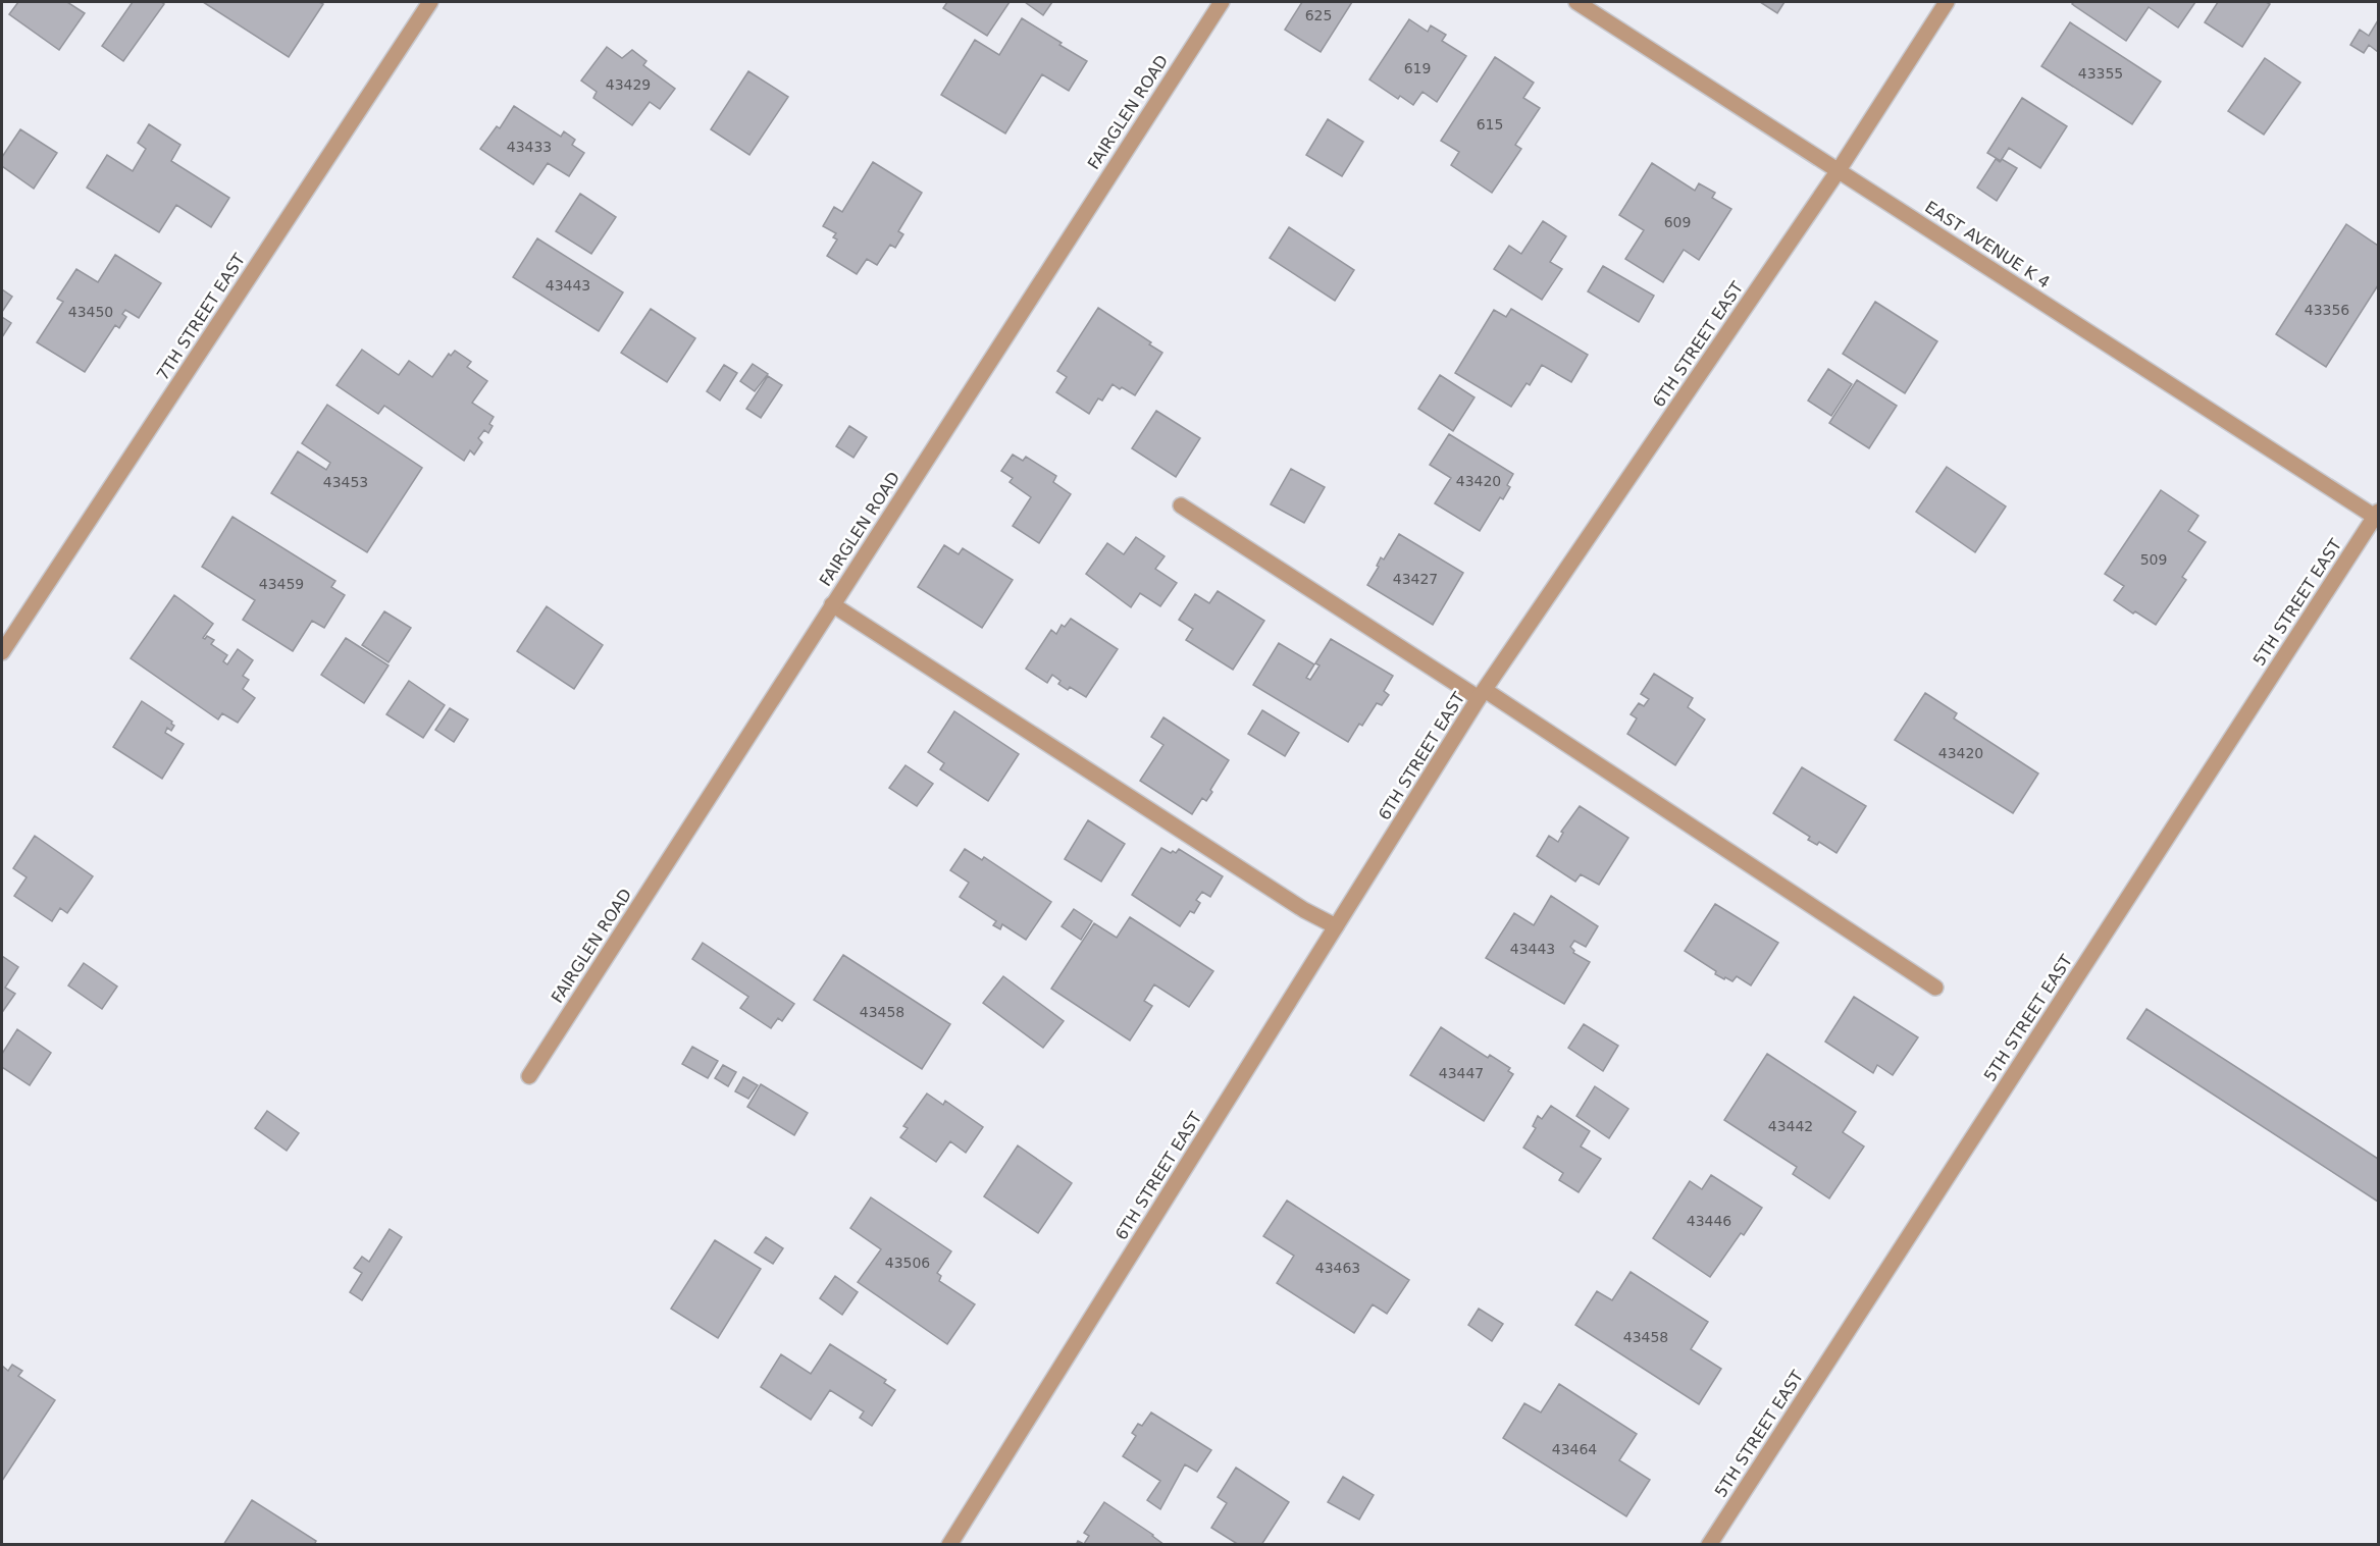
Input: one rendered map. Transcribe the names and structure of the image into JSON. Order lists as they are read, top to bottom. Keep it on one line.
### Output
{"streets":{"street":["FAIRGLEN ROAD","EAST AVENUE K 4","7TH STREET EAST","6TH STREET EAST","5TH STREET EAST"]},"crossings":[["EAST AVENUE K 4","6TH STREET EAST"],["EAST AVENUE K 4","5TH STREET EAST"]],"house_numbers":["625","619","43355","43429","615","43433","609","43443","43356","43450","43420","43453","509","43427","43459","43420","43443","43458","43447","43442","43446","43506","43463","43458","43464"]}
